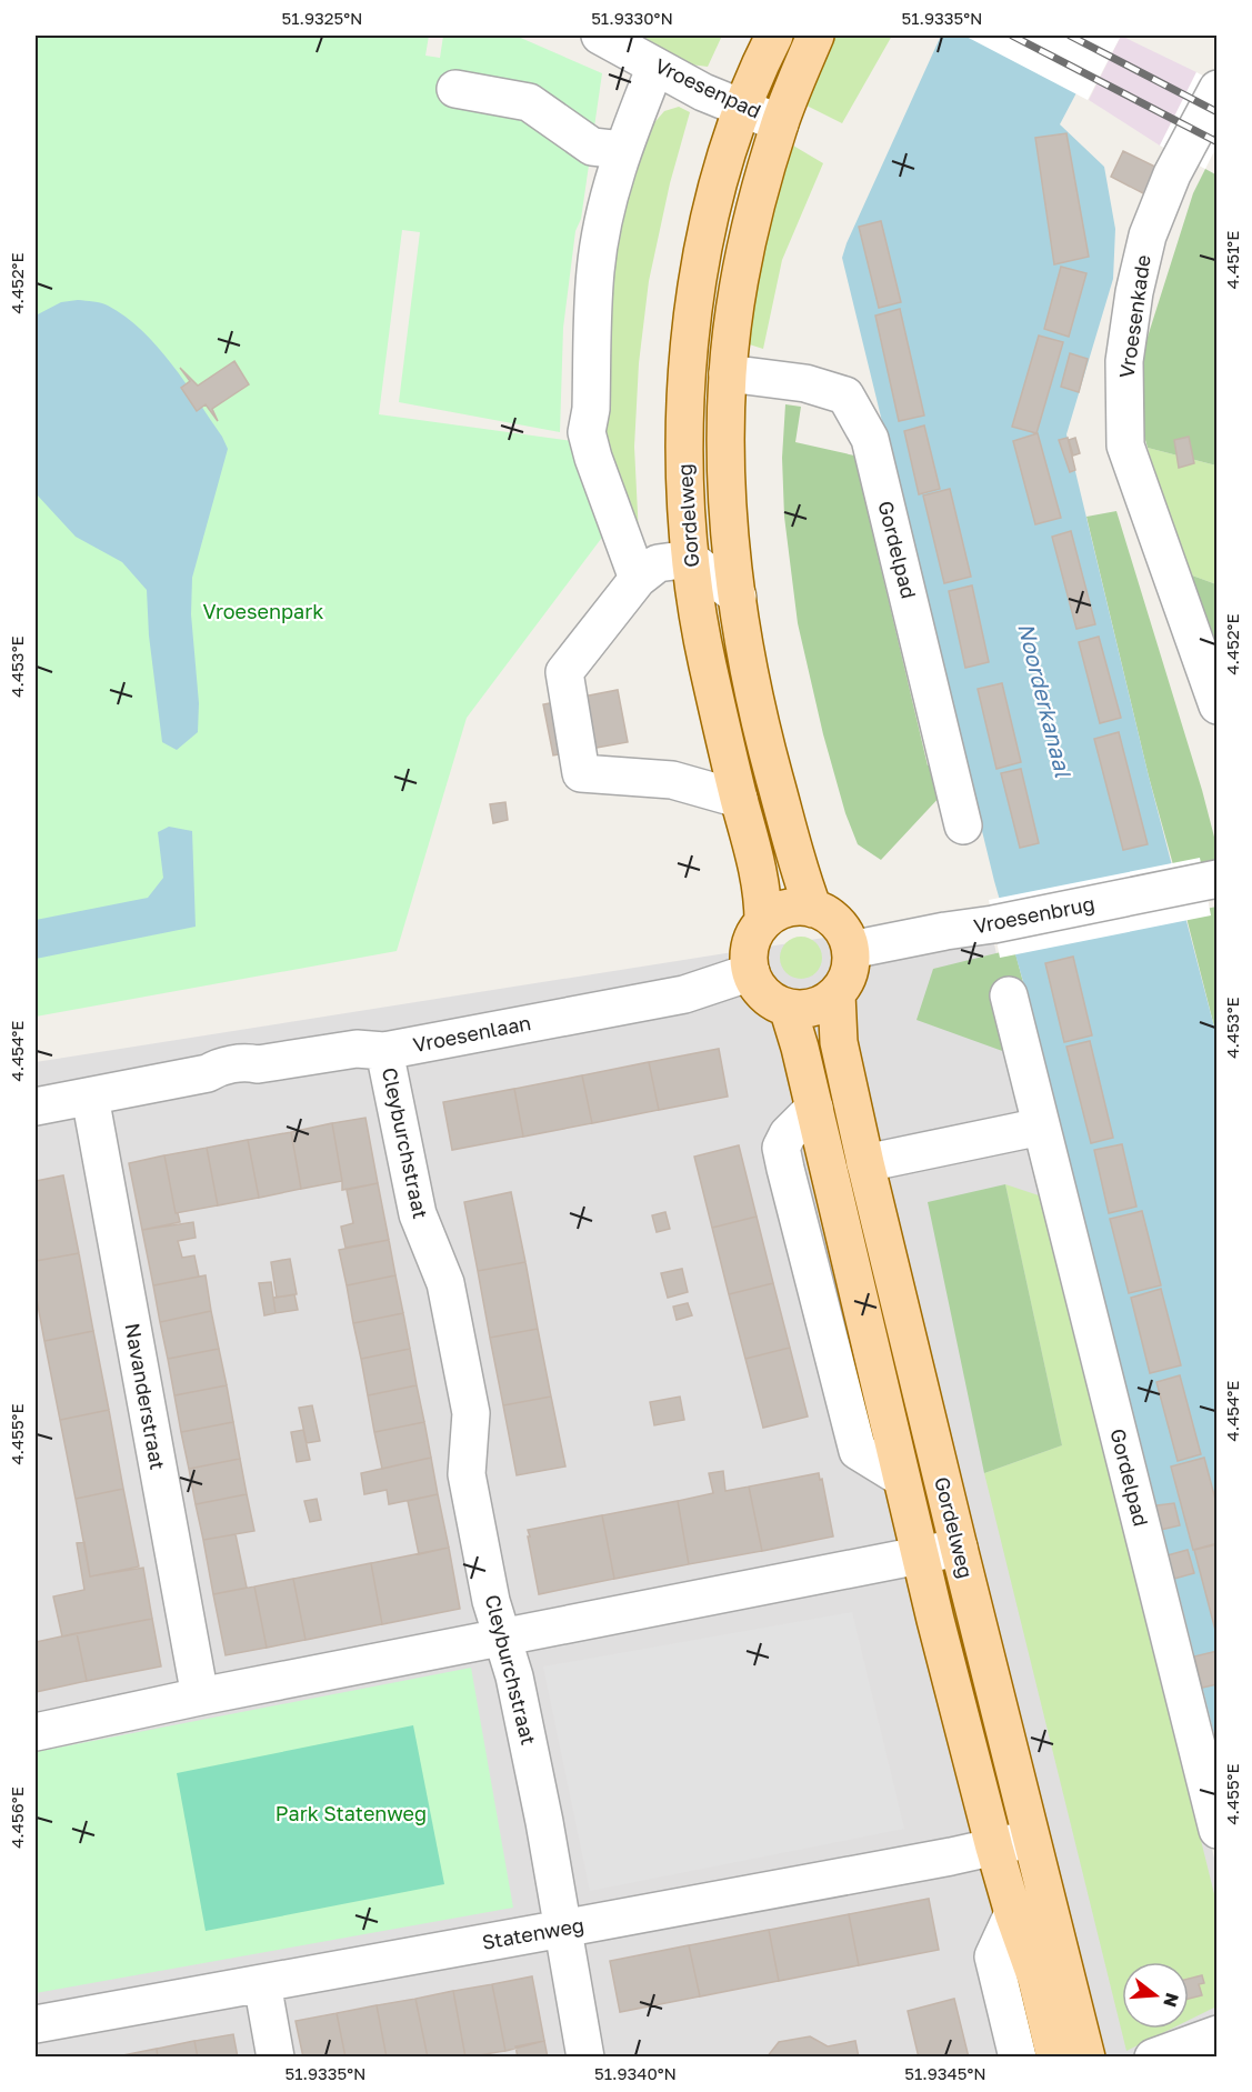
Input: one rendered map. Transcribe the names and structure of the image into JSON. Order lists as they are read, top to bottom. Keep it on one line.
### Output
{"streets":{"main road":["Gordelweg"],"street":["Vroesenpad","Vroesenkade","Gordelpad","Vroesenbrug","Vroesenlaan","Cleyburchstraat","Navanderstraat","Statenweg"]},"crossings":[["Vroesenpad","Gordelweg"],["Gordelweg","Gordelpad"],["Gordelweg","Vroesenbrug"],["Gordelweg","Vroesenlaan"],["Gordelweg","Statenweg"],["Vroesenbrug","Vroesenlaan"],["Vroesenlaan","Cleyburchstraat"],["Vroesenlaan","Navanderstraat"],["Cleyburchstraat","Statenweg"]],"water":["Noorderkanaal"],"parks":["Vroesenpark","Park Statenweg"],"north":"right","coordinates":["51.9325°N","51.9330°N","51.9335°N","4.451°E","4.452°E","4.453°E","4.454°E","4.455°E","4.456°E","51.9340°N","51.9345°N"]}
